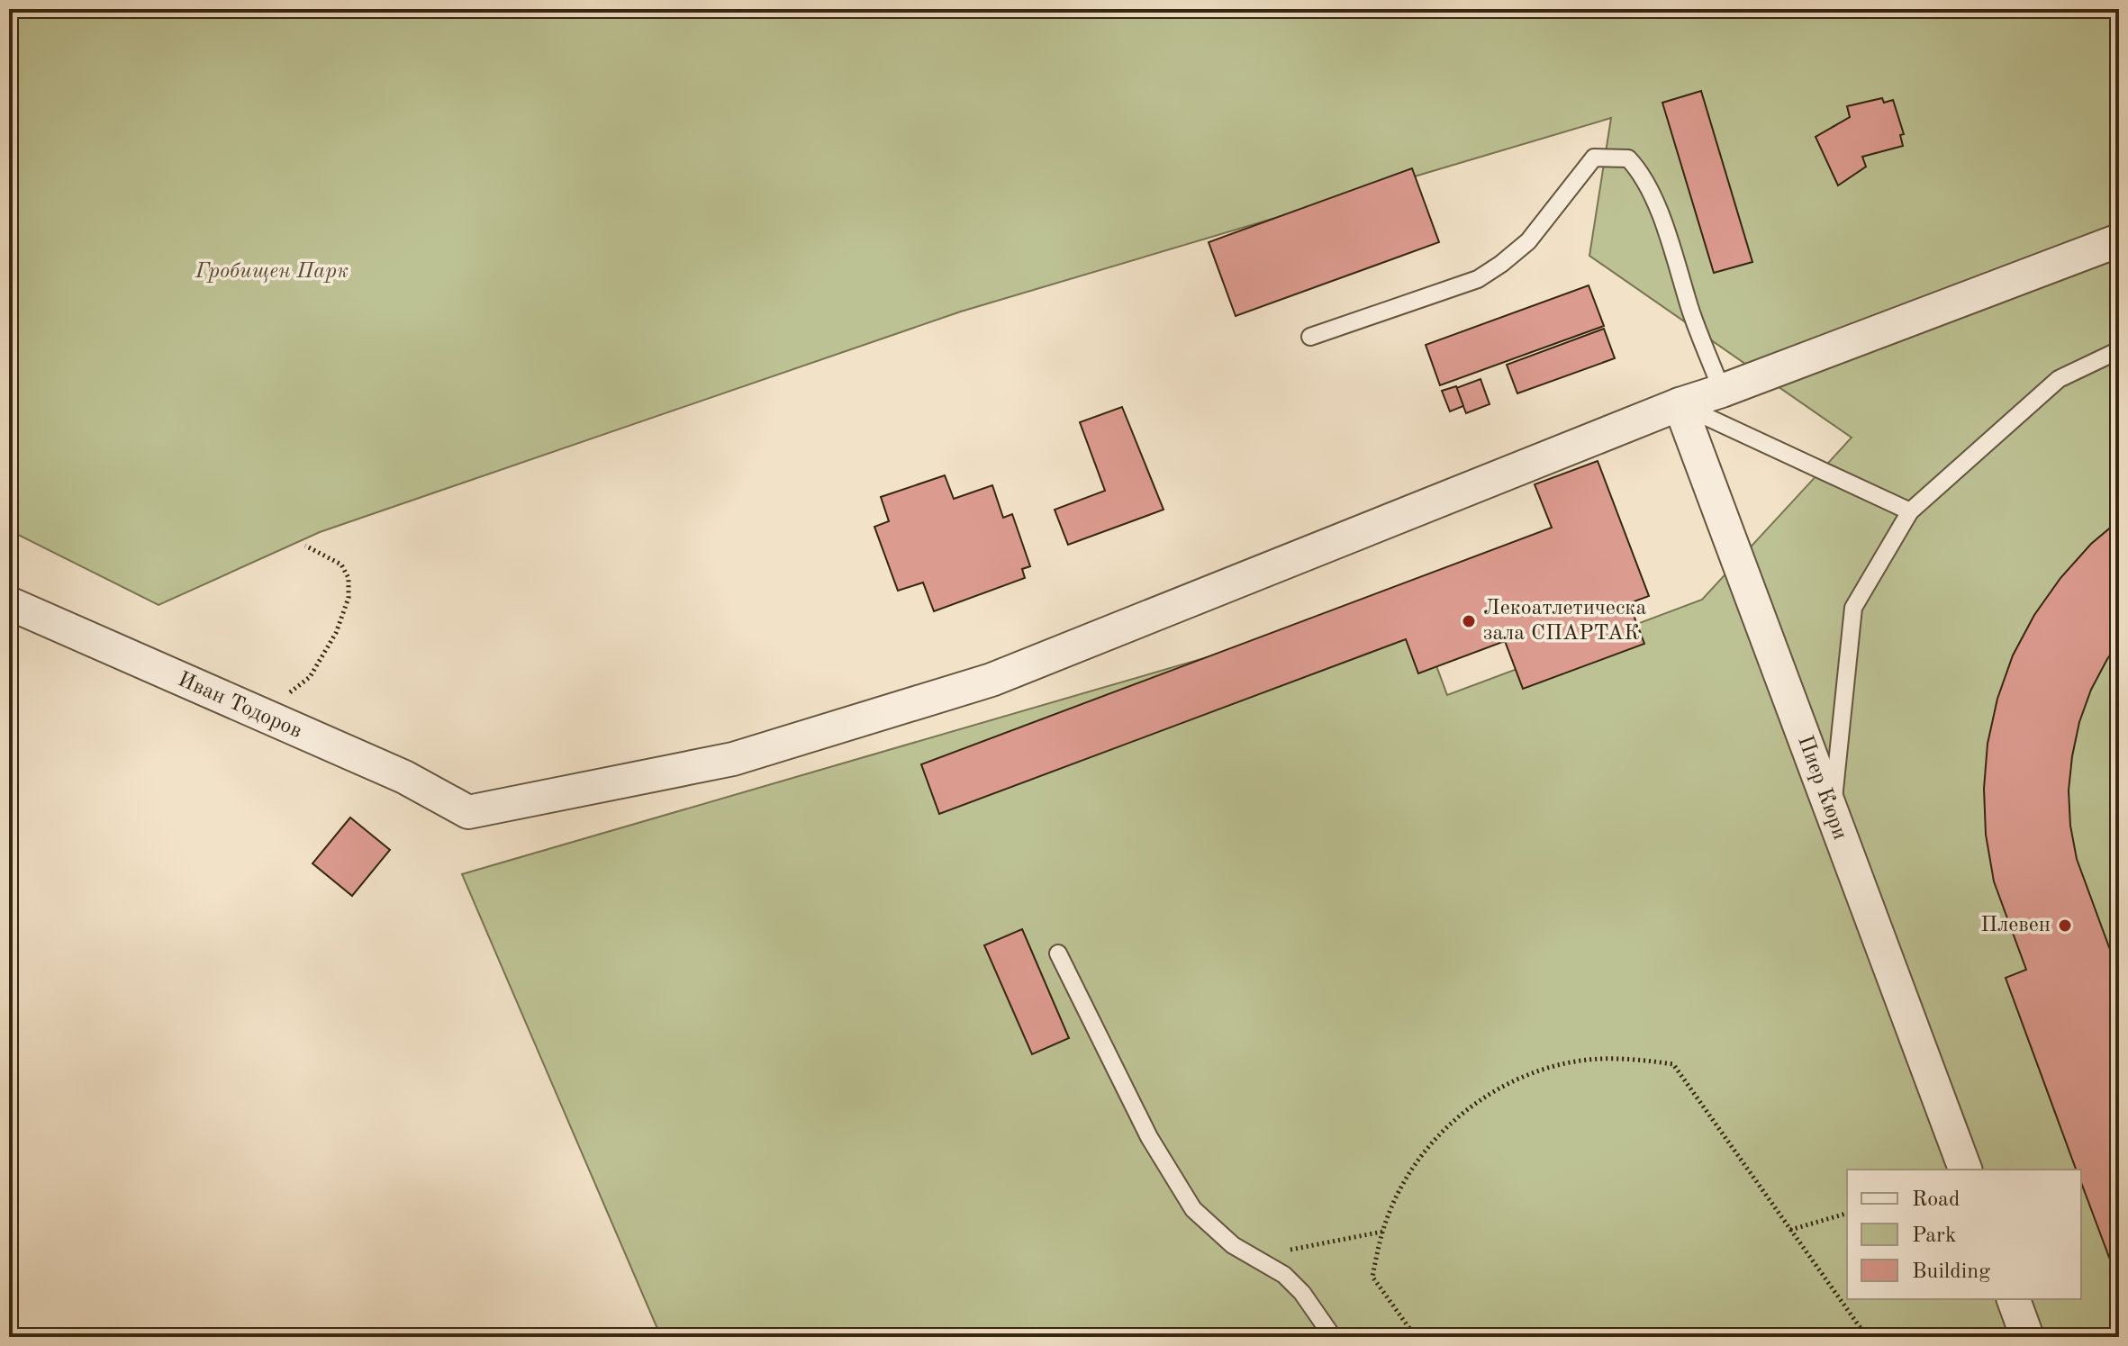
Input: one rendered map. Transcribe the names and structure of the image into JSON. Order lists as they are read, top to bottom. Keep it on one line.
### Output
{"streets":{"street":["Иван Тодоров","Пиер Кюри"]},"crossings":[["Иван Тодоров","Пиер Кюри"]],"parks":["Гробищен Парк"],"places":["Лекоатлетическа зала СПАРТАК","Плевен"],"legend":["Road","Park","Building"]}
